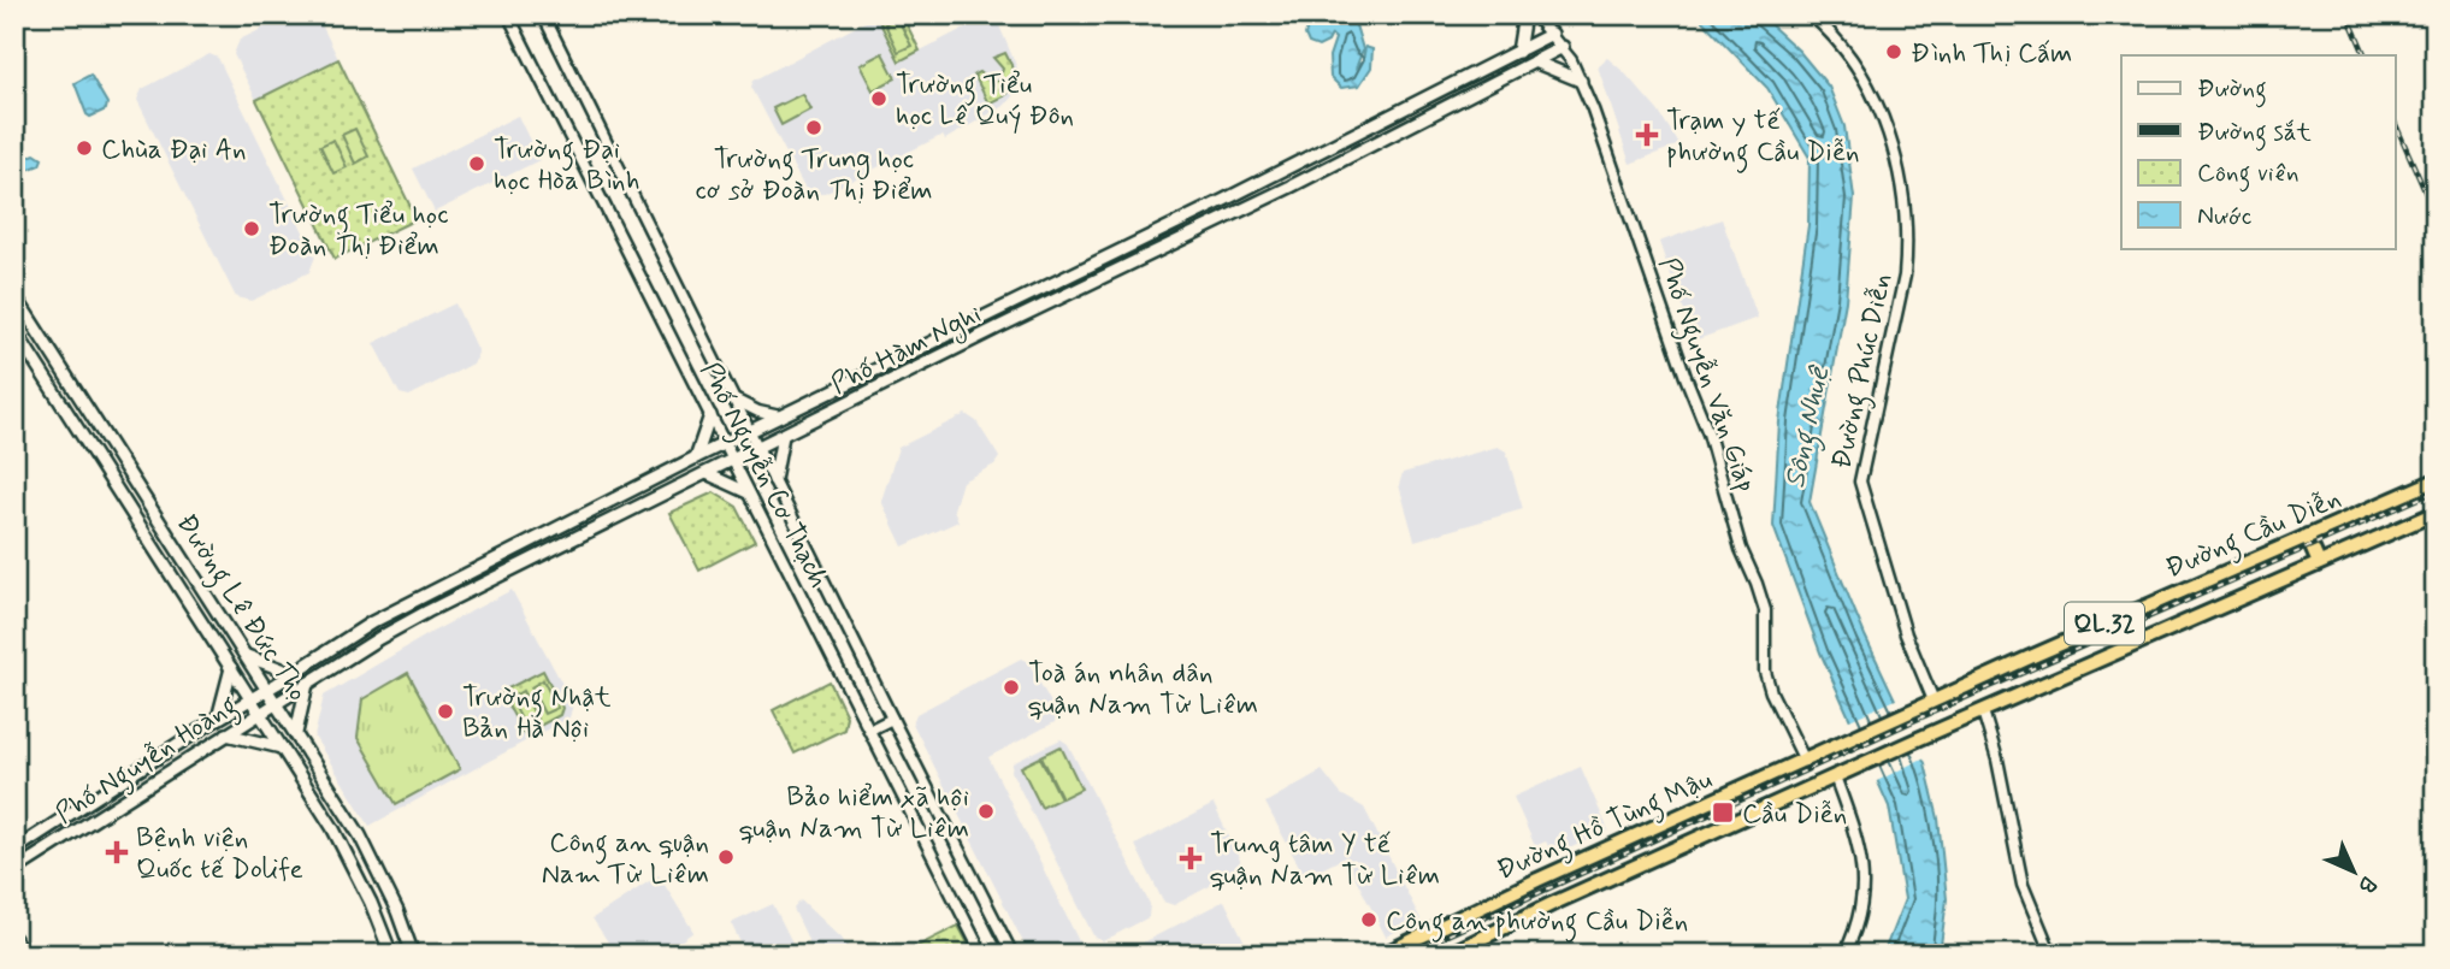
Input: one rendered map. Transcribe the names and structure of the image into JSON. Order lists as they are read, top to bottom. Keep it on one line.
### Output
{"streets":{"highway":["Đường Cầu Diễn","QL.32","Đường Hồ Tùng Mậu"],"main road":["Phố Hàm Nghi","Đường Lê Đức Thọ","Phố Nguyễn Hoàng"],"street":["Đường Phúc Diễn","Phố Nguyễn Văn Giáp","Phố Nguyễn Cơ Thạch"]},"crossings":[["Phố Hàm Nghi","Phố Nguyễn Văn Giáp"],["Phố Hàm Nghi","Phố Nguyễn Cơ Thạch"],["Phố Hàm Nghi","Đường Lê Đức Thọ"],["Phố Hàm Nghi","Phố Nguyễn Hoàng"],["Đường Phúc Diễn","Đường Cầu Diễn"],["Phố Nguyễn Văn Giáp","Đường Hồ Tùng Mậu"],["Đường Cầu Diễn","Đường Hồ Tùng Mậu"],["Đường Lê Đức Thọ","Phố Nguyễn Hoàng"]],"water":["Sông Nhuệ"],"places":{"other":["Đình Thị Cấm","Trường Tiểu học Lê Quý Đôn","Trường Trung học cơ sở Đoàn Thị Điểm","Chùa Đại An","Trường Đại học Hòa Bình","Trường Tiểu học Đoàn Thị Điểm","Toà án nhân dân quận Nam Từ Liêm","Trường Nhật Bản Hà Nội","Bảo hiểm xã hội quận Nam Từ Liêm","Công an quận Nam Từ Liêm","Công an phường Cầu Diễn"],"health":["Trạm y tế phường Cầu Diễn","Bệnh viện Quốc tế Dolife","Trung tâm Y tế quận Nam Từ Liêm"],"transit":["Cầu Diễn"]},"legend":["Đường","Đường sắt","Công viên","Nước"],"north":"bottom right"}
